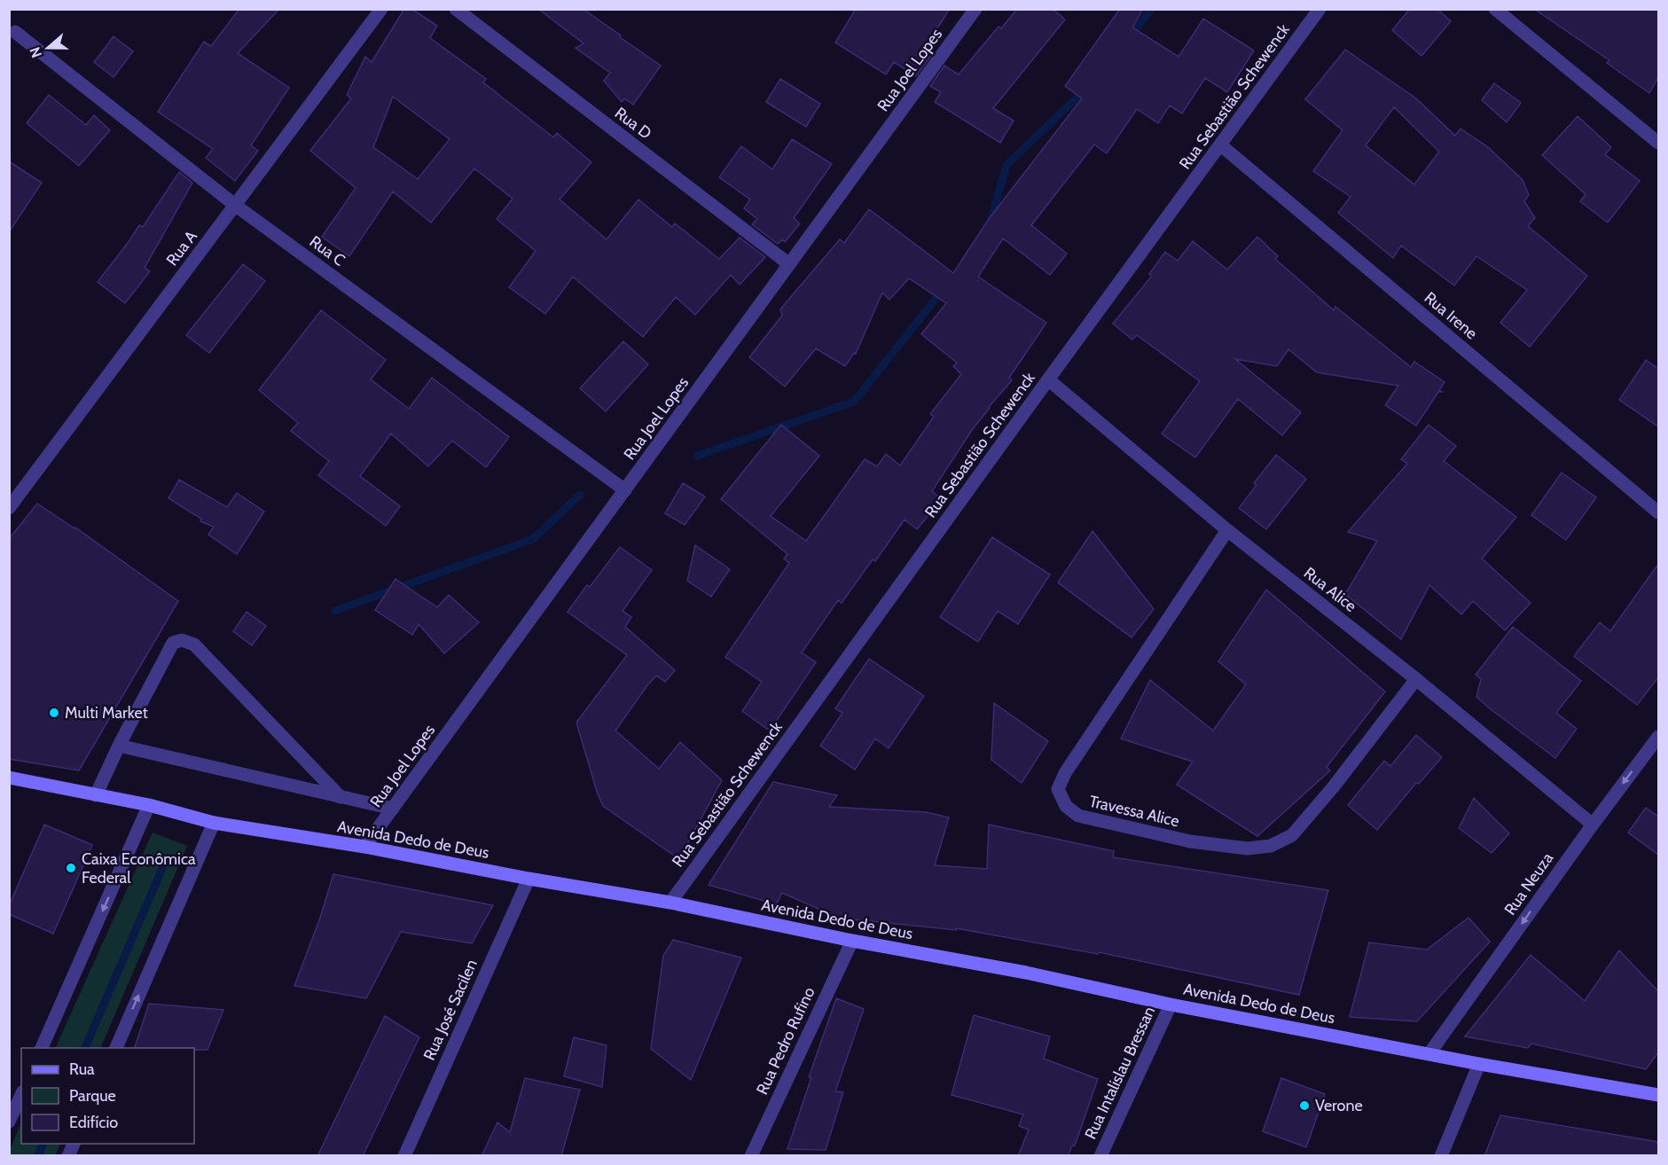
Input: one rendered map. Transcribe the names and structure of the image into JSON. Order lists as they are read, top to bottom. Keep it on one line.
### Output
{"streets":{"main road":["Avenida Dedo de Deus"],"street":["Rua Joel Lopes","Rua Sebastião Schewenck","Rua D","Rua A","Rua C","Rua Irene","Rua Alice","Travessa Alice","Rua Neuza","Rua José Sacilen","Rua Pedro Rufino","Rua Intalislau Bressan"]},"crossings":[["Rua Joel Lopes","Rua D"],["Rua Joel Lopes","Rua C"],["Rua Joel Lopes","Avenida Dedo de Deus"],["Rua Sebastião Schewenck","Rua Irene"],["Rua Sebastião Schewenck","Rua Alice"],["Rua Sebastião Schewenck","Avenida Dedo de Deus"],["Rua A","Rua C"],["Rua Alice","Travessa Alice"],["Rua Alice","Rua Neuza"],["Avenida Dedo de Deus","Rua Neuza"],["Avenida Dedo de Deus","Rua José Sacilen"],["Avenida Dedo de Deus","Rua Pedro Rufino"],["Avenida Dedo de Deus","Rua Intalislau Bressan"]],"one_way":["Rua Neuza"],"places":["Multi Market","Caixa Econômica Federal","Verone"],"legend":["Rua","Parque","Edifício"],"north":"left"}
